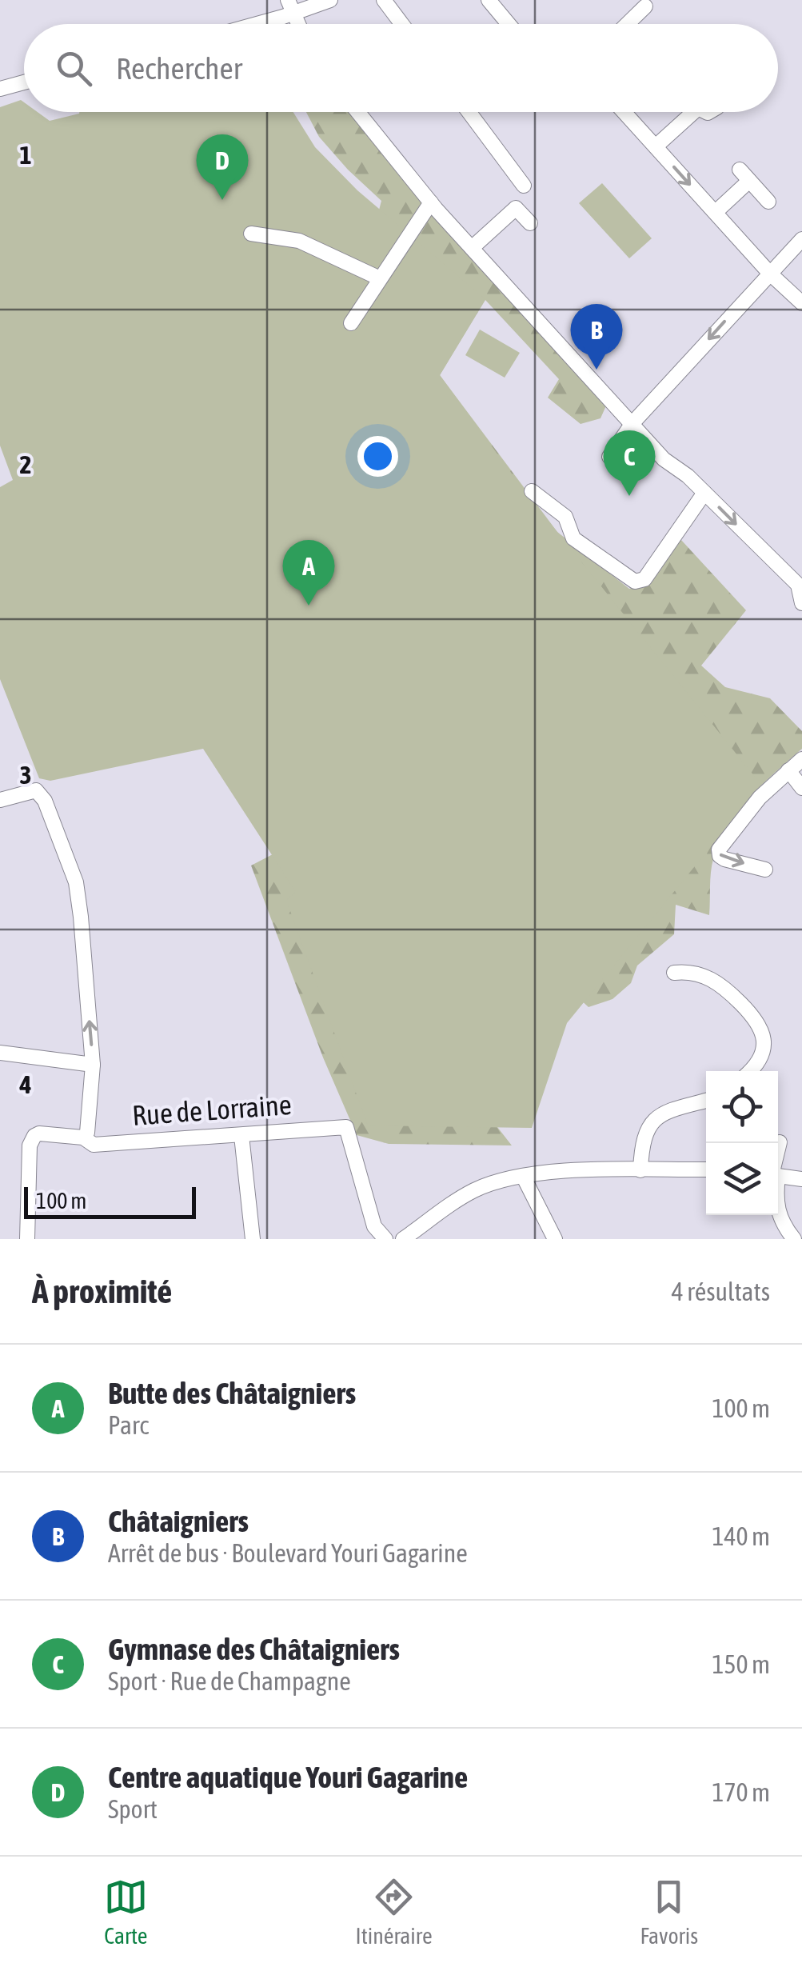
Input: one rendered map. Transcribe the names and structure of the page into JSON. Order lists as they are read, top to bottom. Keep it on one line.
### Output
{"streets":{"street":["Rue de Lorraine"]},"scale_bar":"100 m","page":{"search":"Rechercher","pins":["D","B","C","A"],"scale":"100 m","heading":["À proximité","4 résultats"],"list":[{"mark":"A","name":"Butte des Châtaigniers","note":"Parc","value":"100 m"},{"mark":"B","name":"Châtaigniers","note":"Arrêt de bus · Boulevard Youri Gagarine","value":"140 m"},{"mark":"C","name":"Gymnase des Châtaigniers","note":"Sport · Rue de Champagne","value":"150 m"},{"mark":"D","name":"Centre aquatique Youri Gagarine","note":"Sport","value":"170 m"}],"nav":["Carte","Itinéraire","Favoris"]},"grid":{"rows":["1","2","3","4"]}}
